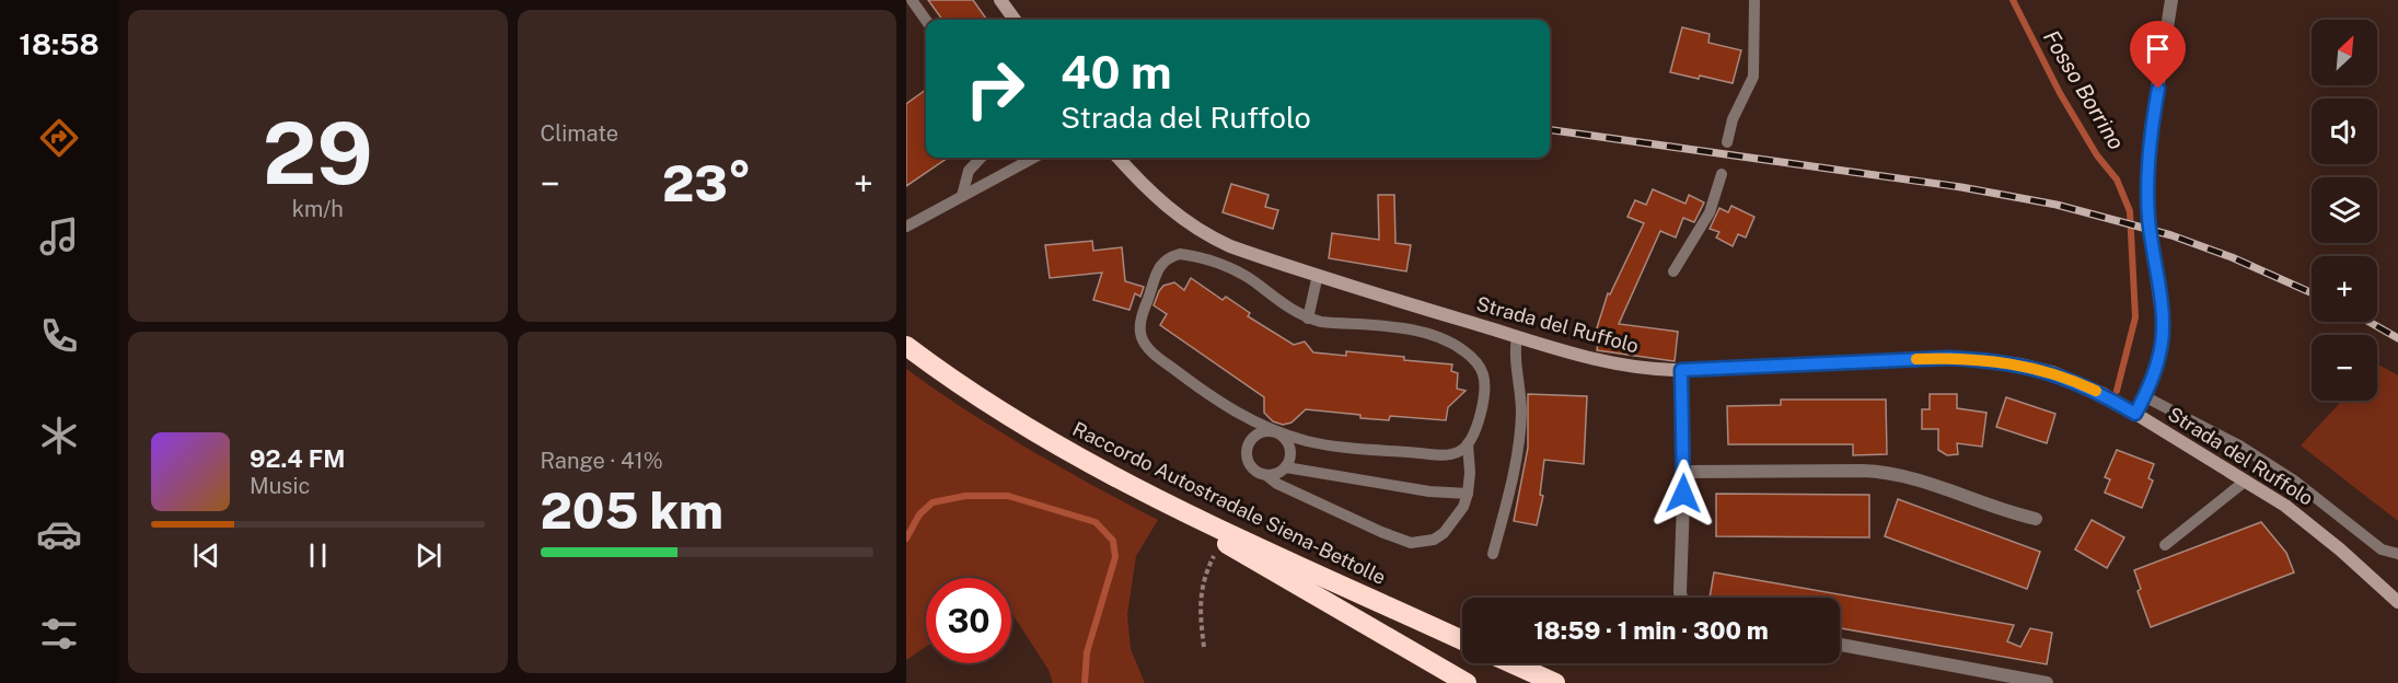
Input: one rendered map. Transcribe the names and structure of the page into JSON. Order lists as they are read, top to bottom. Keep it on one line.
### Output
{"streets":{"highway":["Raccordo Autostradale Siena-Bettolle"],"street":["Strada del Ruffolo"]},"water":["Fosso Borrino"],"north":"top right","page":{"tabs":"18:58","tile":[["29","km/h"],"Climate",["Range · 41%","205 km"]],"map_buttons":["+","−"],"turn":["40 m","Strada del Ruffolo"],"heat":["−","23°","+"],"song":["92.4 FM","Music"],"limit":"30","trip":"18:59 · 1 min · 300 m"}}
